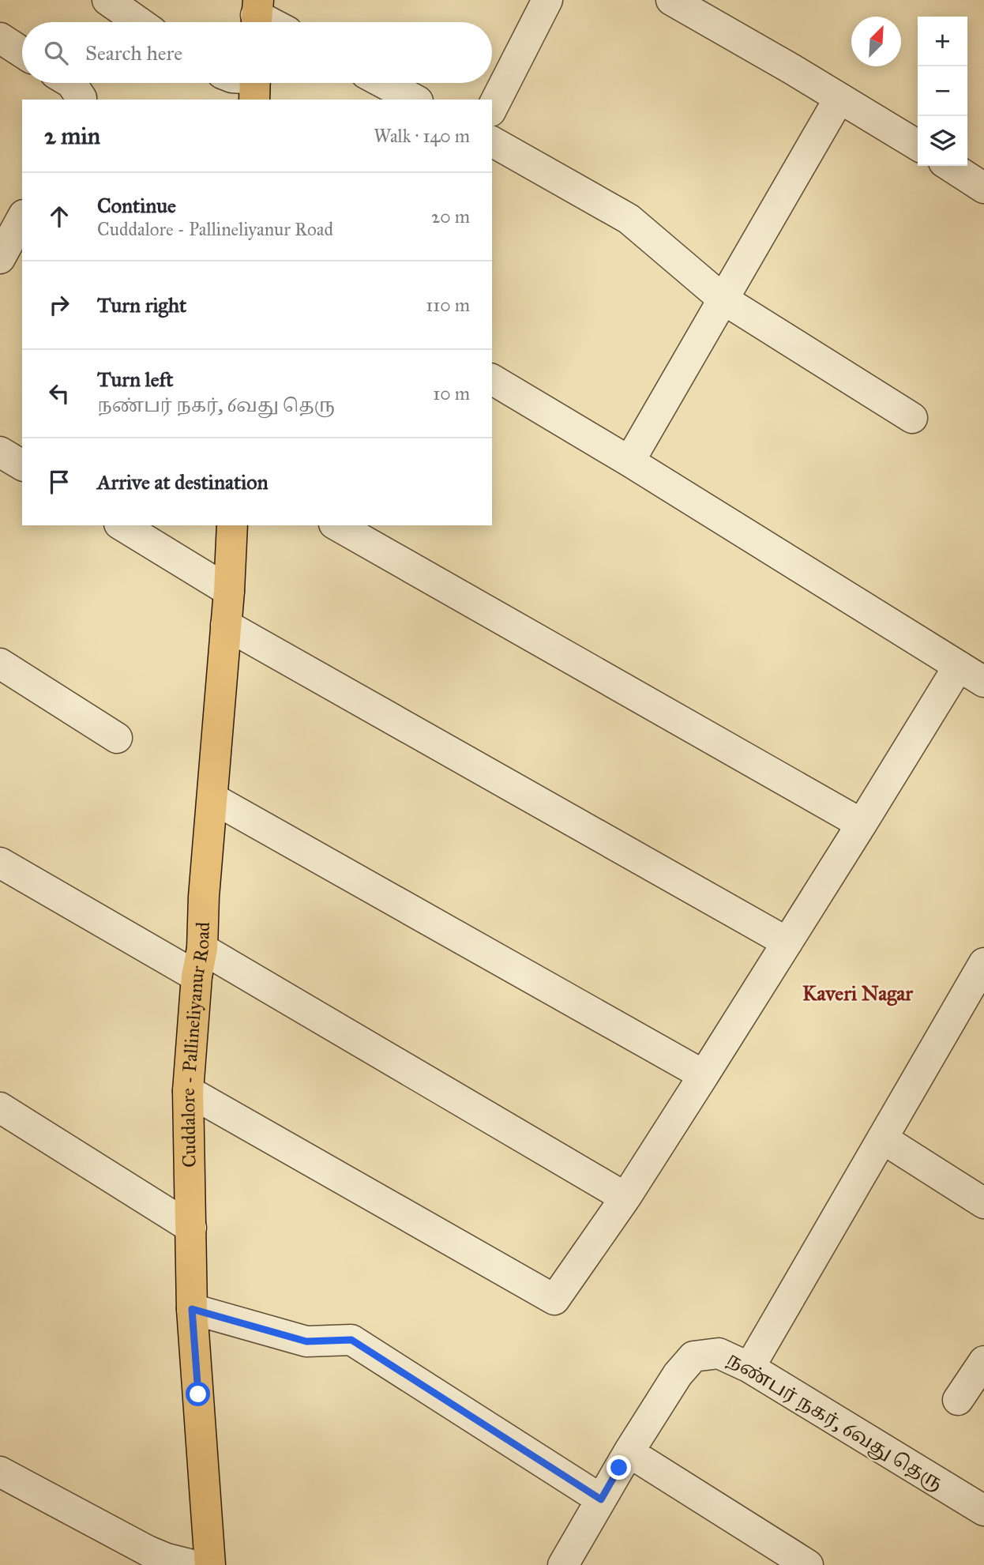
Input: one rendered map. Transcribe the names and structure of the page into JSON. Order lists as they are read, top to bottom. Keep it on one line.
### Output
{"streets":{"main road":["Cuddalore - Pallineliyanur Road"],"street":["நண்பர் நகர், 6வது தெரு"]},"districts":["Kaveri Nagar"],"north":"top right","page":{"map_buttons":["+","−"],"search":"Search here","heading":["2 min","Walk · 140 m"],"list":[["Continue","Cuddalore - Pallineliyanur Road","20 m"],["Turn right","110 m"],["Turn left","நண்பர் நகர், 6வது தெரு","10 m"],"Arrive at destination"]}}
